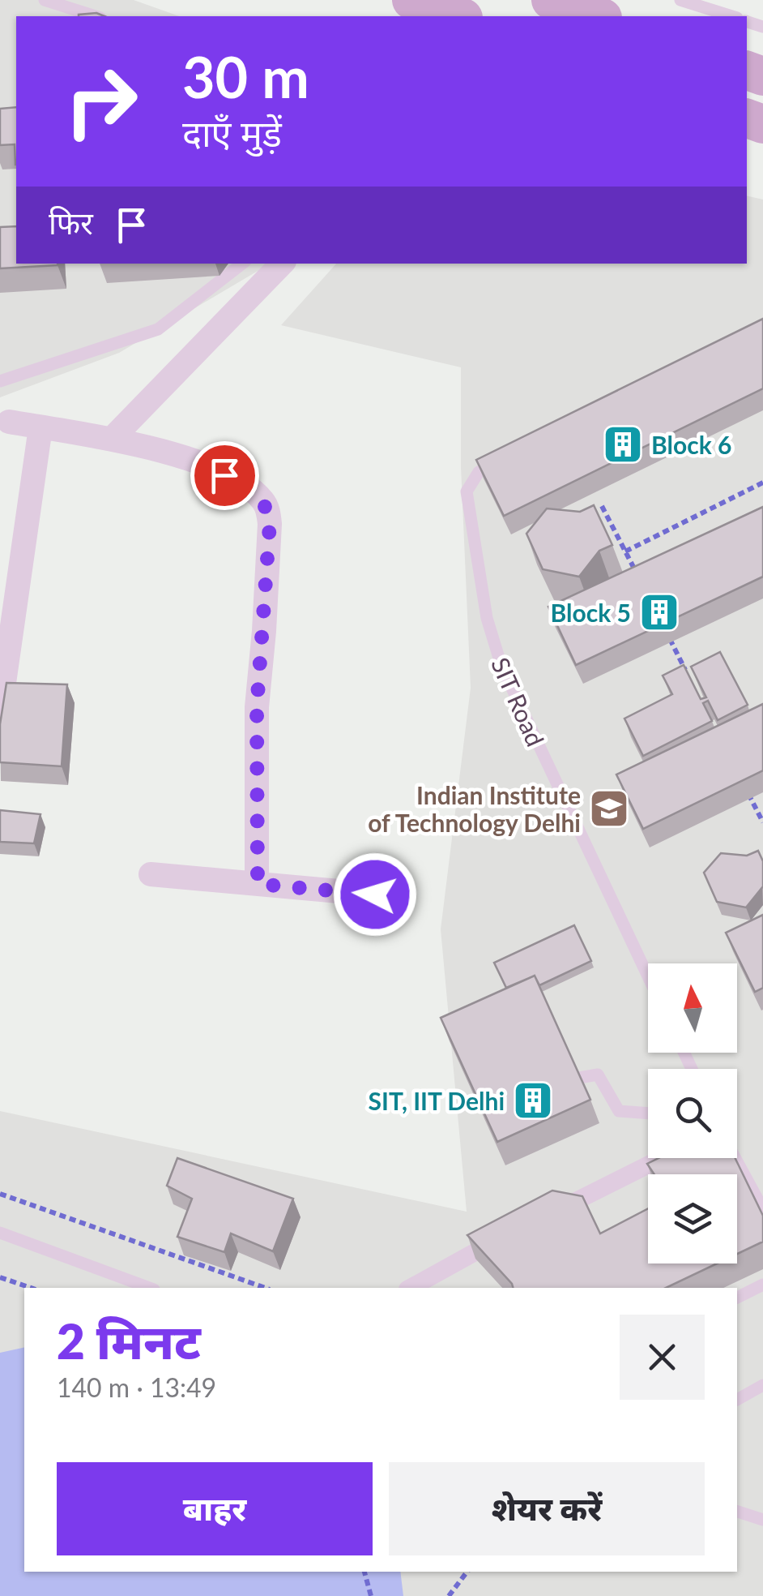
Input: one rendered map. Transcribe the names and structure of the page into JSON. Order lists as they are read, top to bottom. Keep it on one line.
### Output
{"streets":{"lane":["SIT Road"]},"places":{"building":["Block 6","Block 5","SIT, IIT Delhi"],"school or university":["Indian Institute of Technology Delhi"]},"north":"top","page":{"turn":["30 m","दाएँ मुड़ें"],"then":"फिर","heading":["2 मिनट","140 m · 13:49"],"buttons":["बाहर","शेयर करें"]}}
